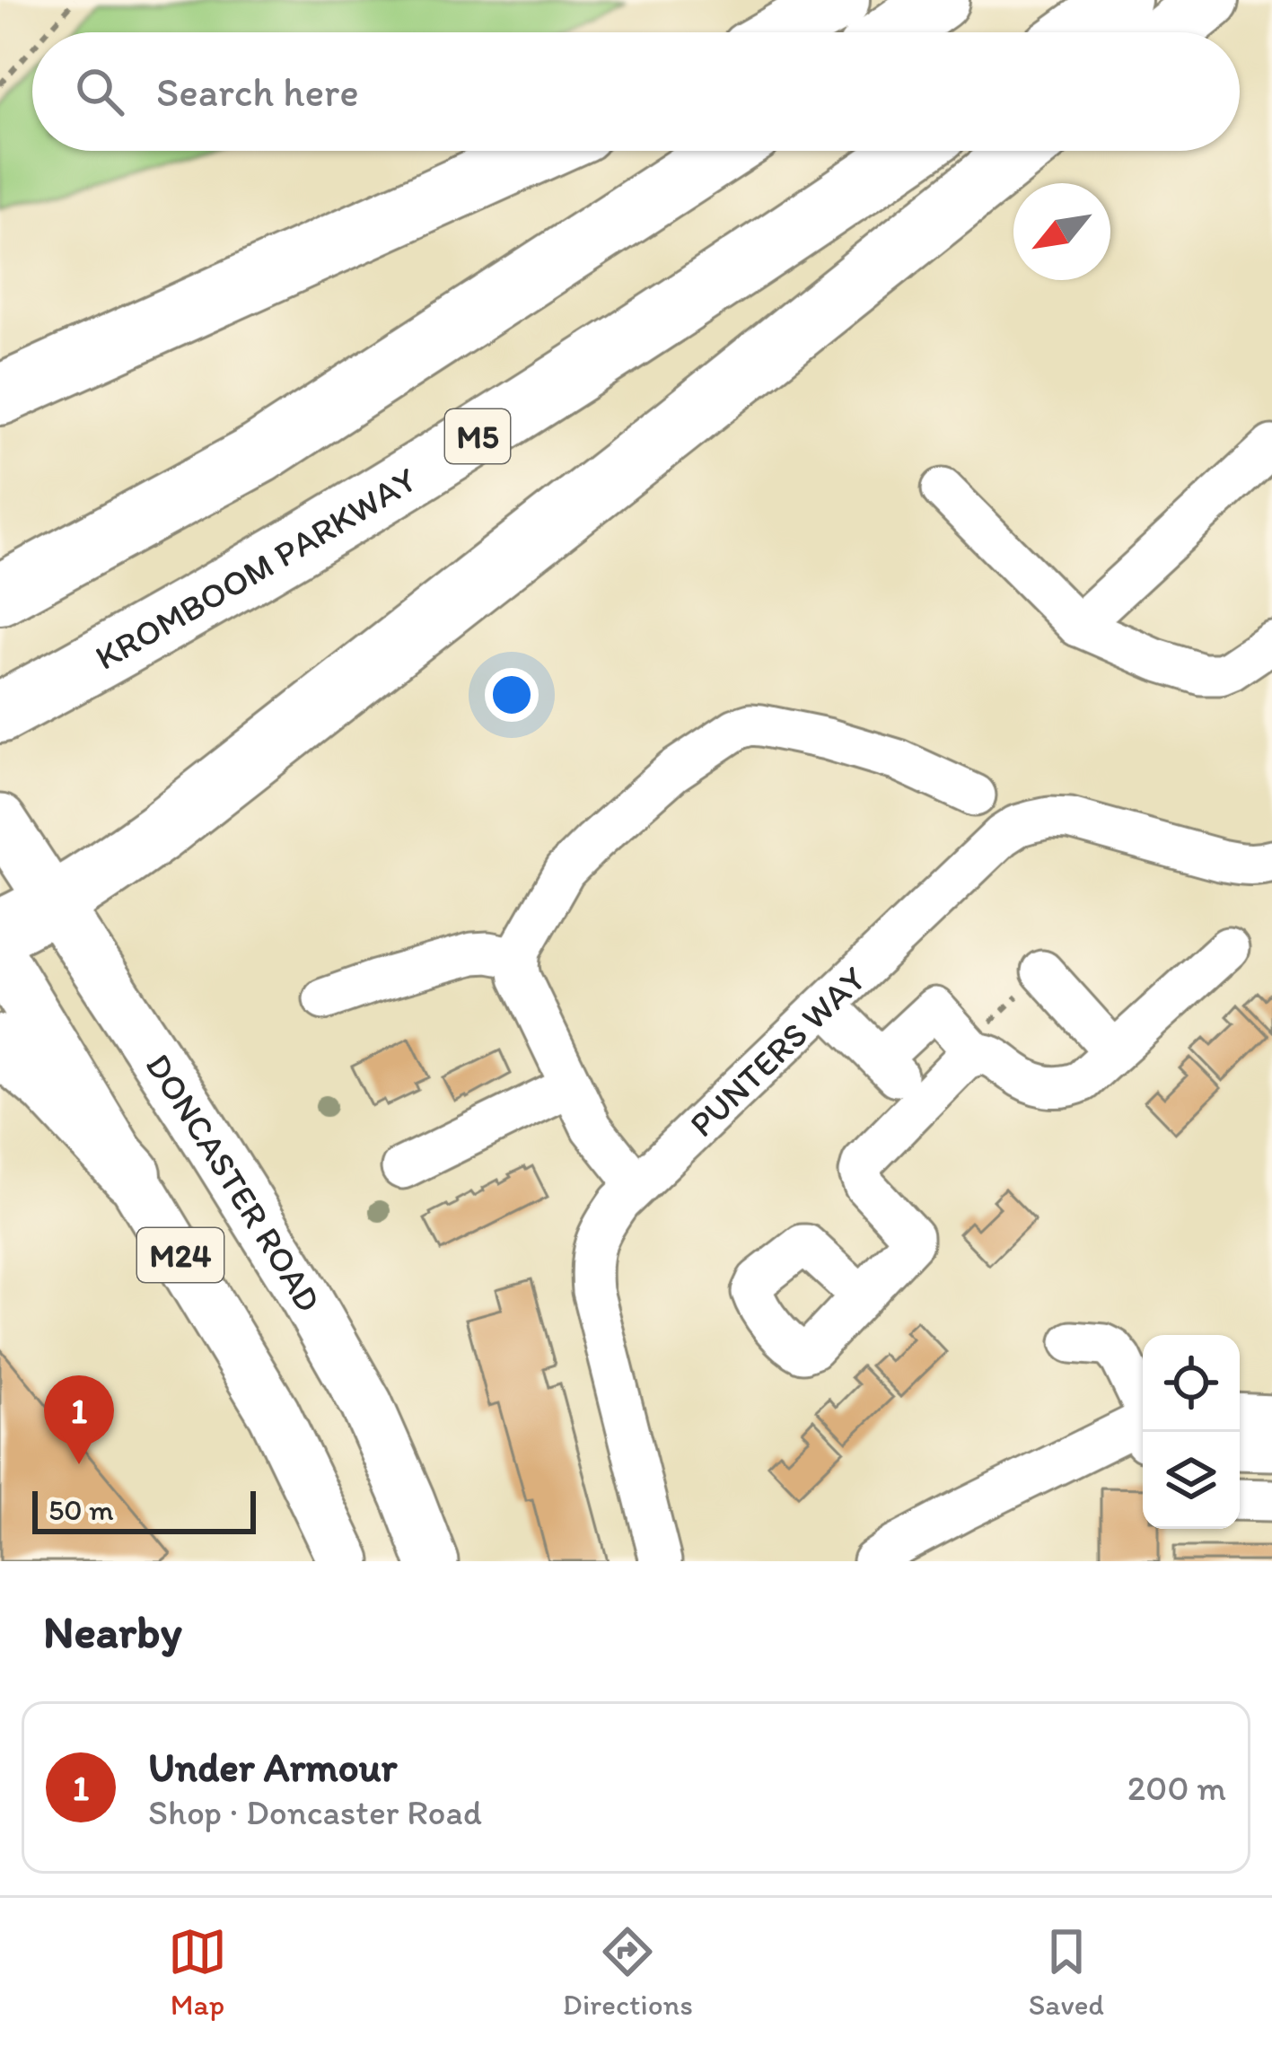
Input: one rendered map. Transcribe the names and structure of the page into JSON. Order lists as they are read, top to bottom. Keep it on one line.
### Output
{"streets":{"highway":["M5","KROMBOOM PARKWAY"],"main road":["DONCASTER ROAD","M24"],"street":["PUNTERS WAY"]},"scale_bar":"50 m","north":"bottom left","page":{"search":"Search here","pins":"1","scale":"50 m","heading":"Nearby","list":[{"mark":"1","name":"Under Armour","note":"Shop · Doncaster Road","value":"200 m"}],"nav":["Map","Directions","Saved"]}}
